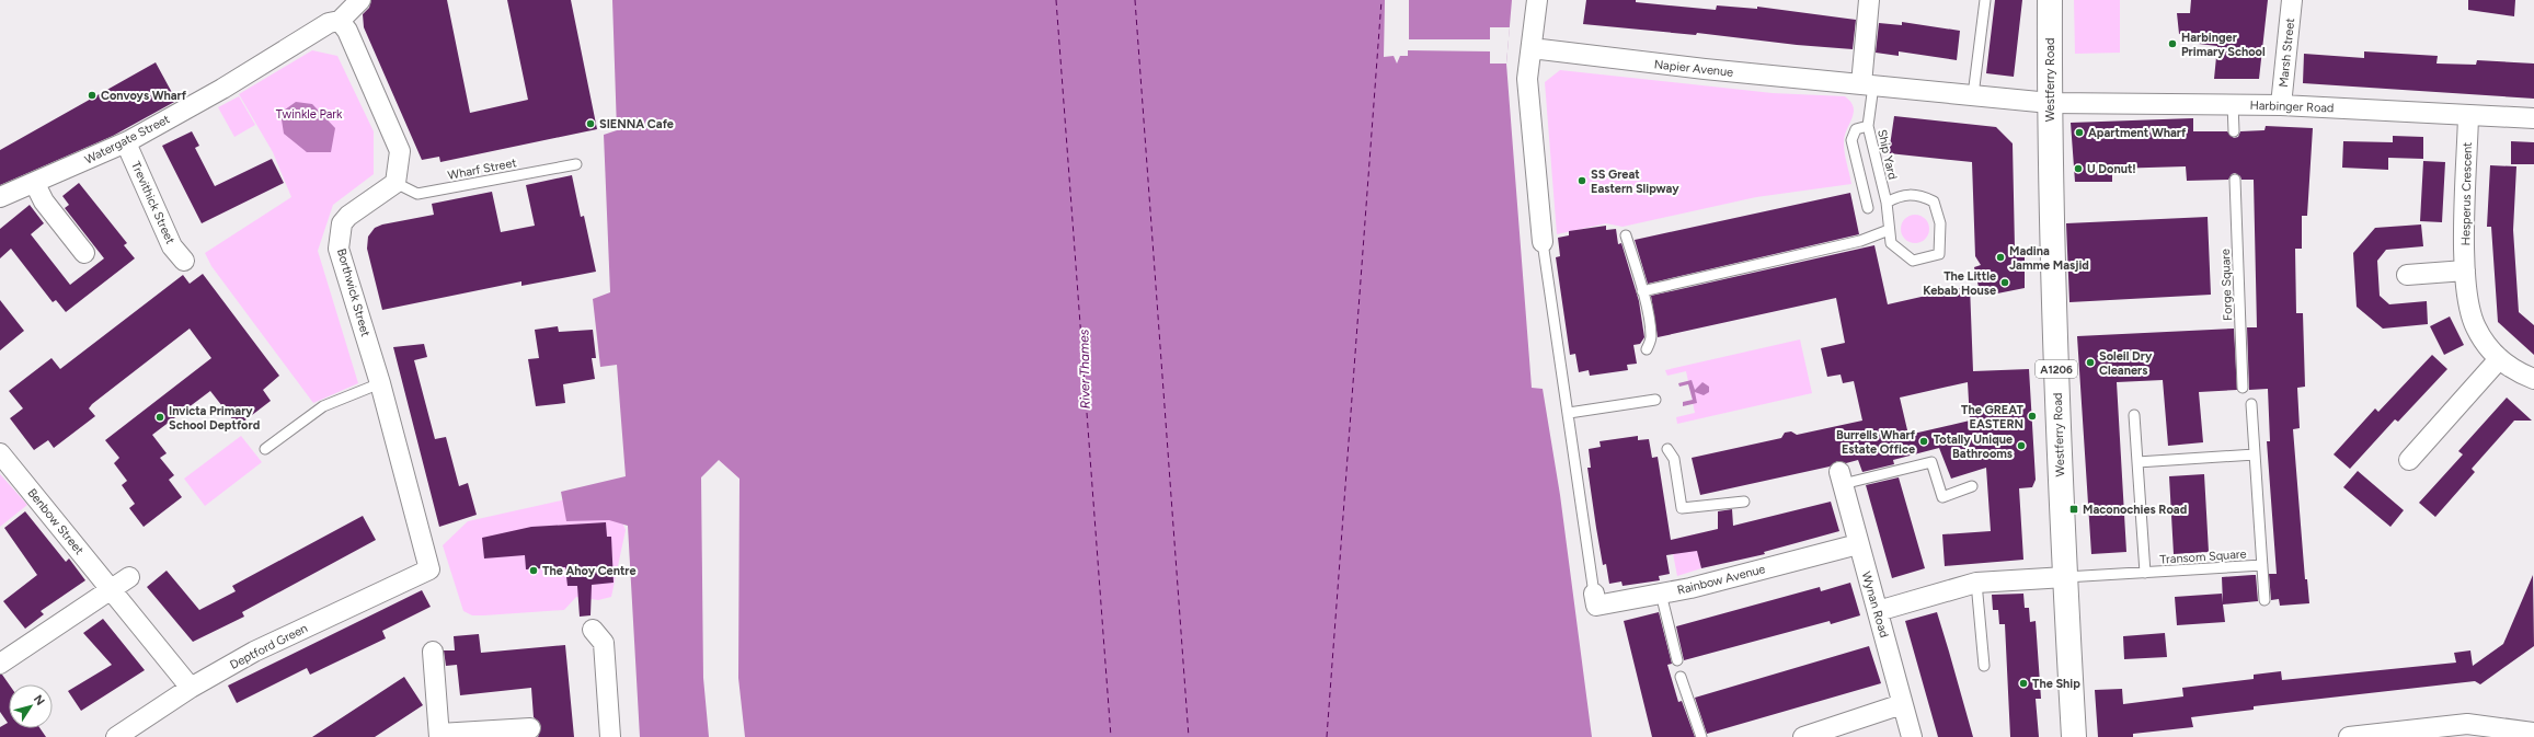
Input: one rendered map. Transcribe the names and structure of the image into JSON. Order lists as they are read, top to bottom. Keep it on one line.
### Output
{"streets":{"main road":["Westferry Road","A1206"],"street":["Marsh Street","Napier Avenue","Harbinger Road","Watergate Street","Hesperus Crescent","Trevithick Street","Borthwick Street","Benbow Street","Rainbow Avenue","Wynan Road","Deptford Green"],"lane":["Ship Yard","Wharf Street","Forge Square","Transom Square"]},"crossings":[["Marsh Street","Harbinger Road"],["Napier Avenue","Westferry Road"],["Napier Avenue","Harbinger Road"],["Napier Avenue","Ship Yard"],["Westferry Road","Harbinger Road"],["Westferry Road","Transom Square"],["Harbinger Road","Hesperus Crescent"],["Watergate Street","Trevithick Street"],["Wharf Street","Borthwick Street"],["Borthwick Street","Deptford Green"],["Benbow Street","Deptford Green"],["Rainbow Avenue","Wynan Road"]],"water":["River Thames"],"parks":["Twinkle Park"],"places":{"other":["Harbinger Primary School","Convoys Wharf","SIENNA Cafe","Apartment Wharf","U Donut!","SS Great Eastern Slipway","Madina Jamme Masjid","The Little Kebab House","Soleil Dry Cleaners","The GREAT EASTERN","Invicta Primary School Deptford","Burrells Wharf Estate Office","Totally Unique Bathrooms","The Ahoy Centre","The Ship"],"transit":["Maconochies Road"]},"north":"top right"}
